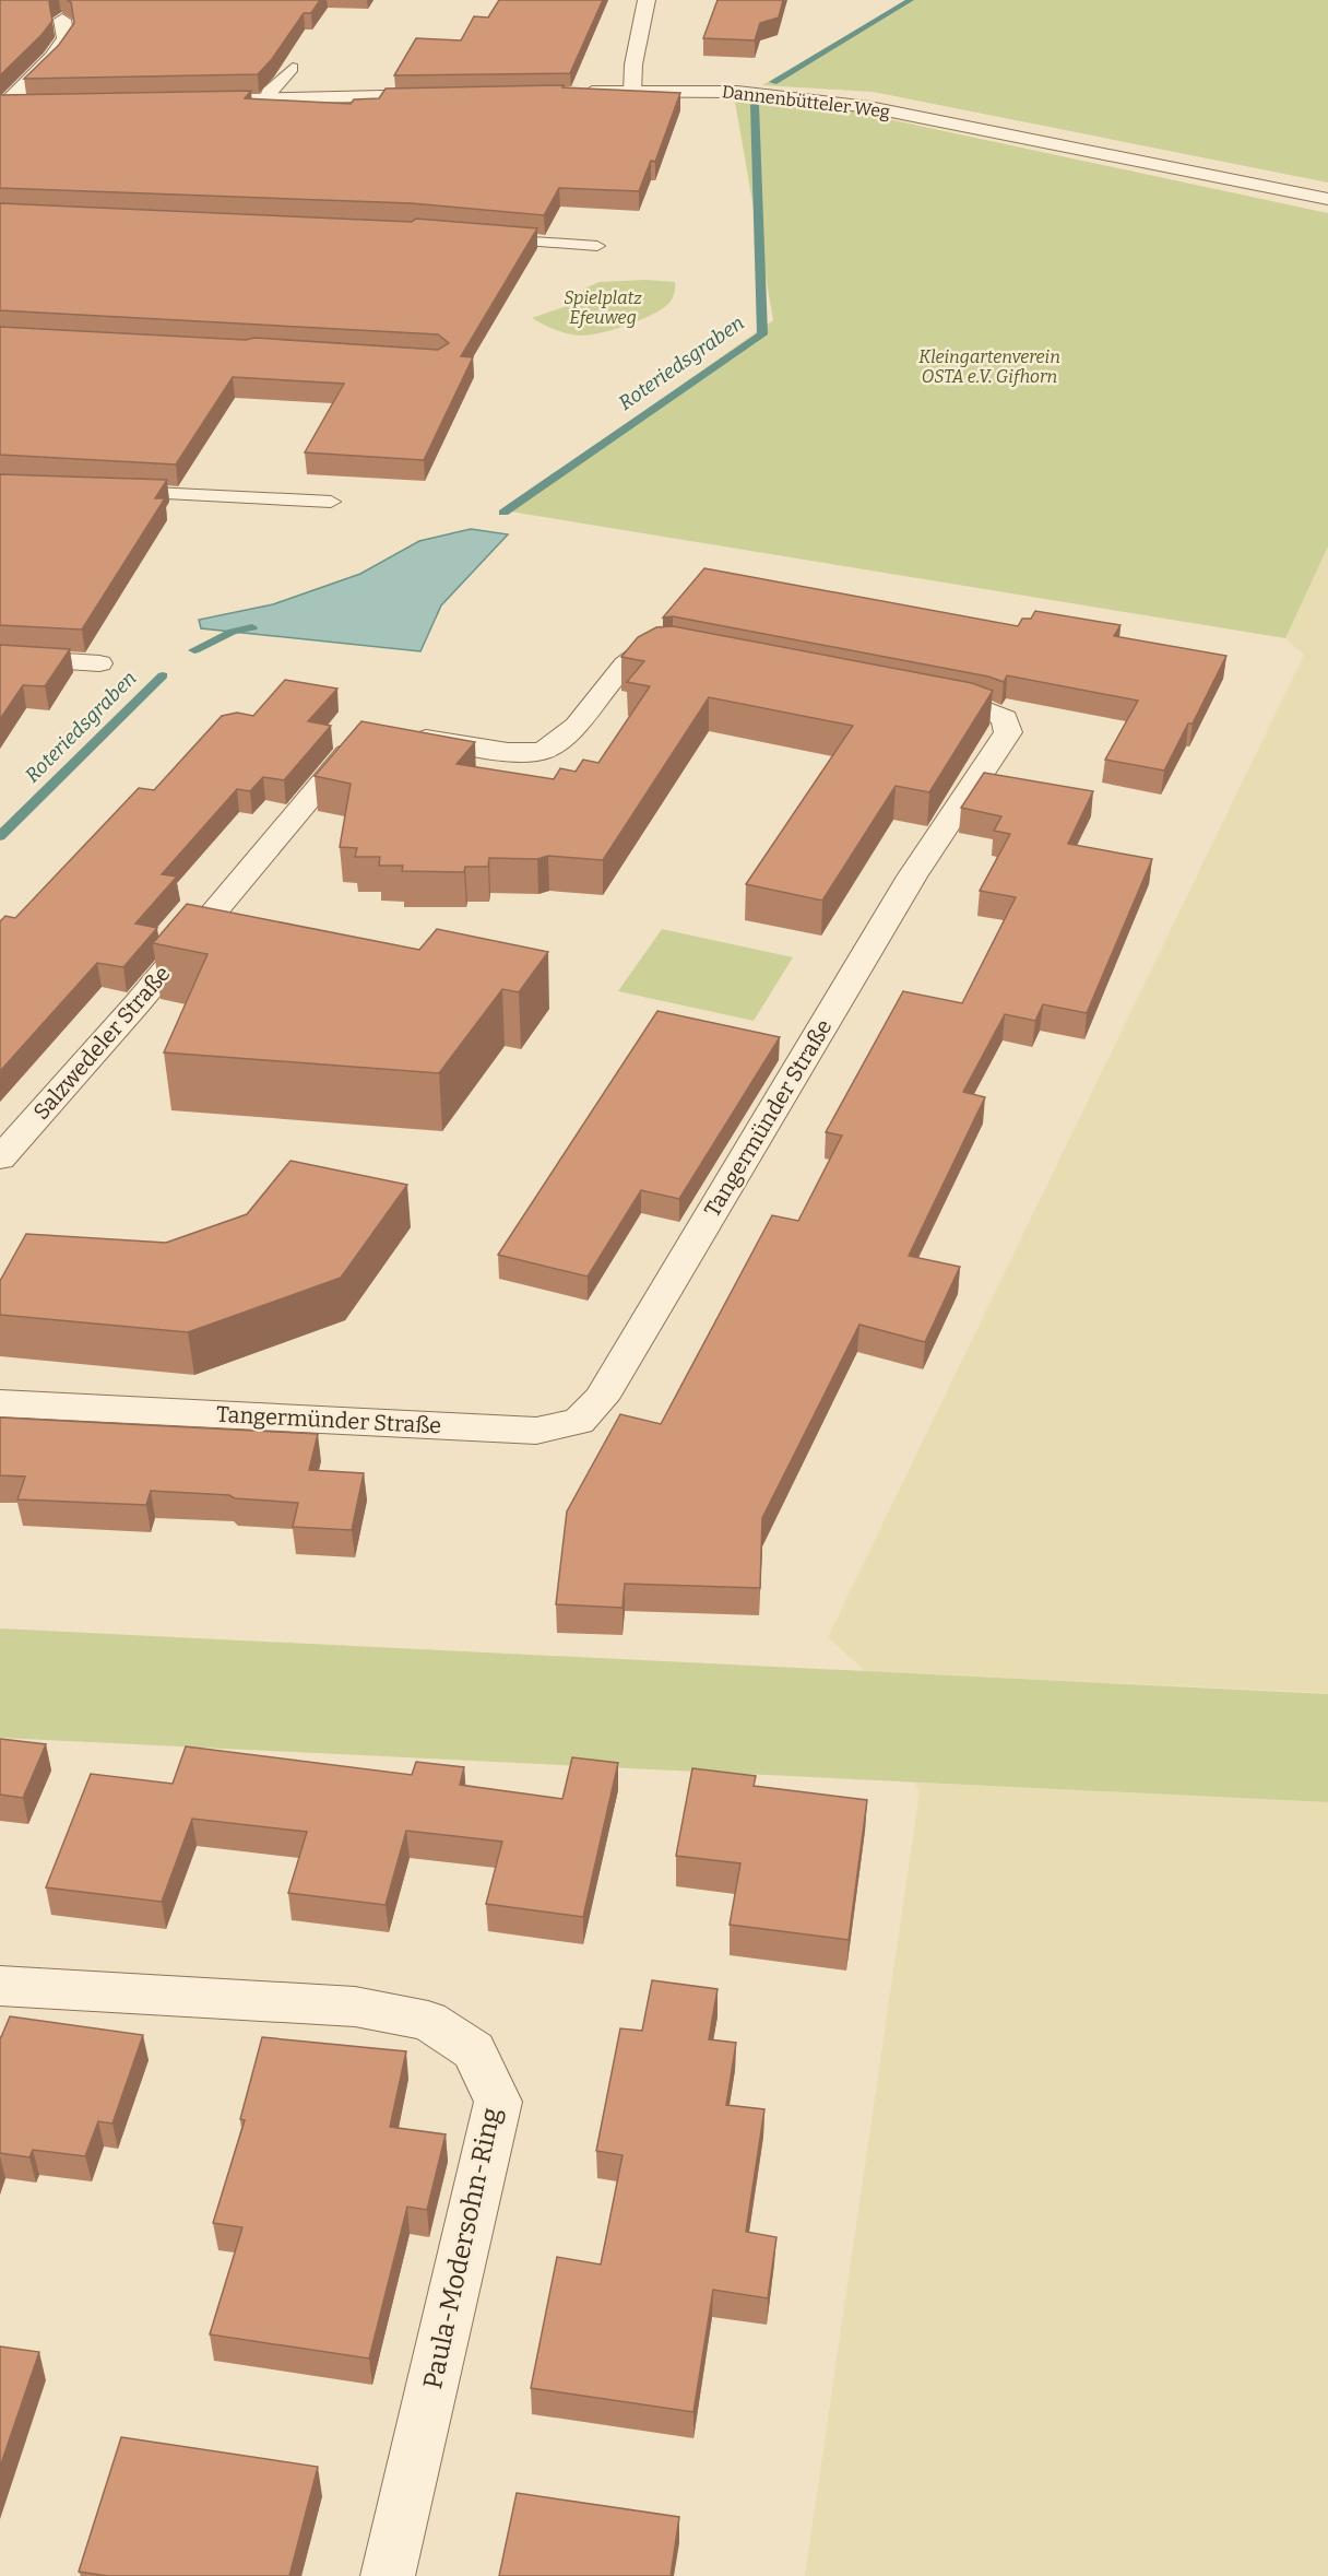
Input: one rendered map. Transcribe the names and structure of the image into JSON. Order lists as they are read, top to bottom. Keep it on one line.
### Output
{"streets":{"street":["Dannenbütteler Weg","Salzwedeler Straße","Tangermünder Straße","Paula-Modersohn-Ring"]},"water":["Roteriedsgraben"],"parks":["Spielplatz Efeuweg","Kleingartenverein OSTA e.V. Gifhorn"]}
